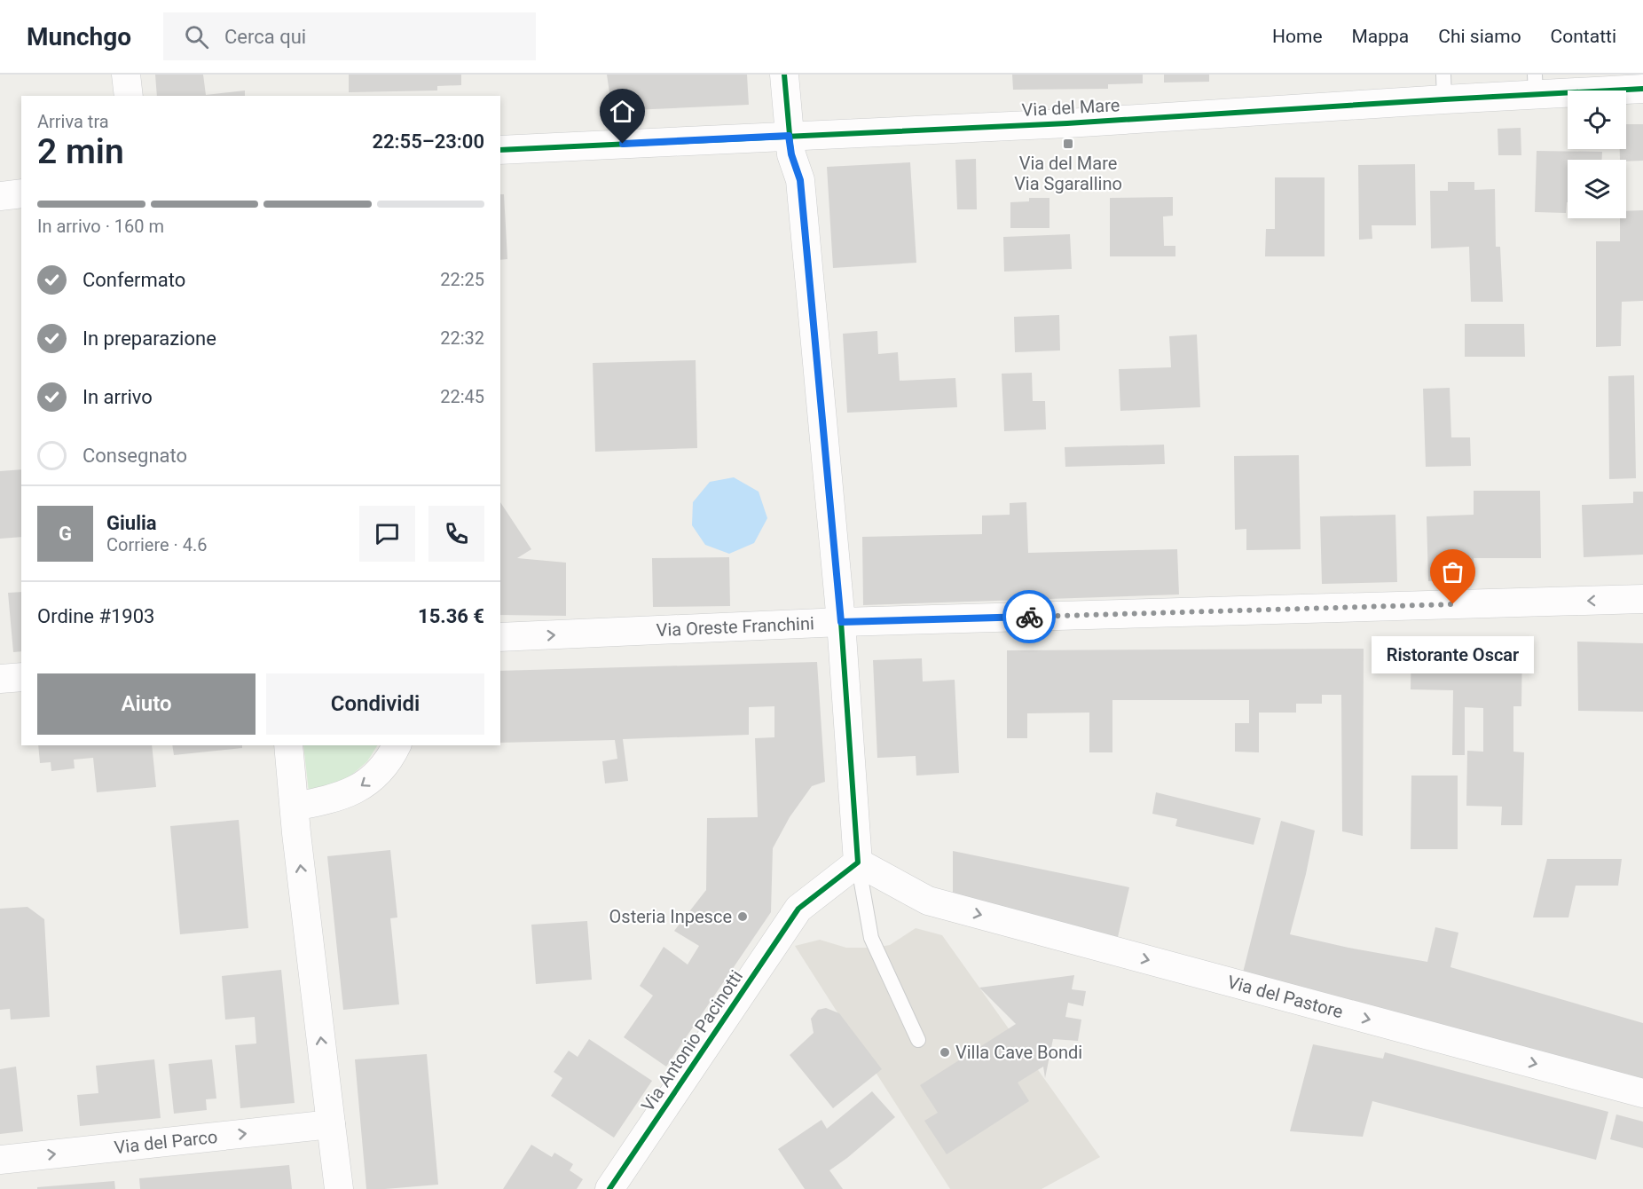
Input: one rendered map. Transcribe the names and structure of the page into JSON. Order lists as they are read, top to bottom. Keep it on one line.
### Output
{"streets":{"street":["Via del Mare","Via Oreste Franchini","Via del Pastore","Via Antonio Pacinotti","Via del Parco"]},"crossings":[["Via del Pastore","Via Antonio Pacinotti"]],"one_way":["Via del Pastore","Via del Parco"],"places":{"transit":["Via del Mare Via Sgarallino"],"other":["Ristorante Oscar","Osteria Inpesce","Villa Cave Bondi"]},"page":{"header":"Munchgo","search":"Cerca qui","nav":["Home","Mappa","Chi siamo","Contatti"],"heading":["2 min","Arriva tra","22:55–23:00"],"panel":["Giulia","Corriere · 4.6","Ordine #1903","15.36 €"],"bar":"In arrivo · 160 m","list":[["Confermato","22:25"],["In preparazione","22:32"],["In arrivo","22:45"],"Consegnato"],"round":"G","bubble":"Ristorante Oscar","buttons":["Aiuto","Condividi"]}}
